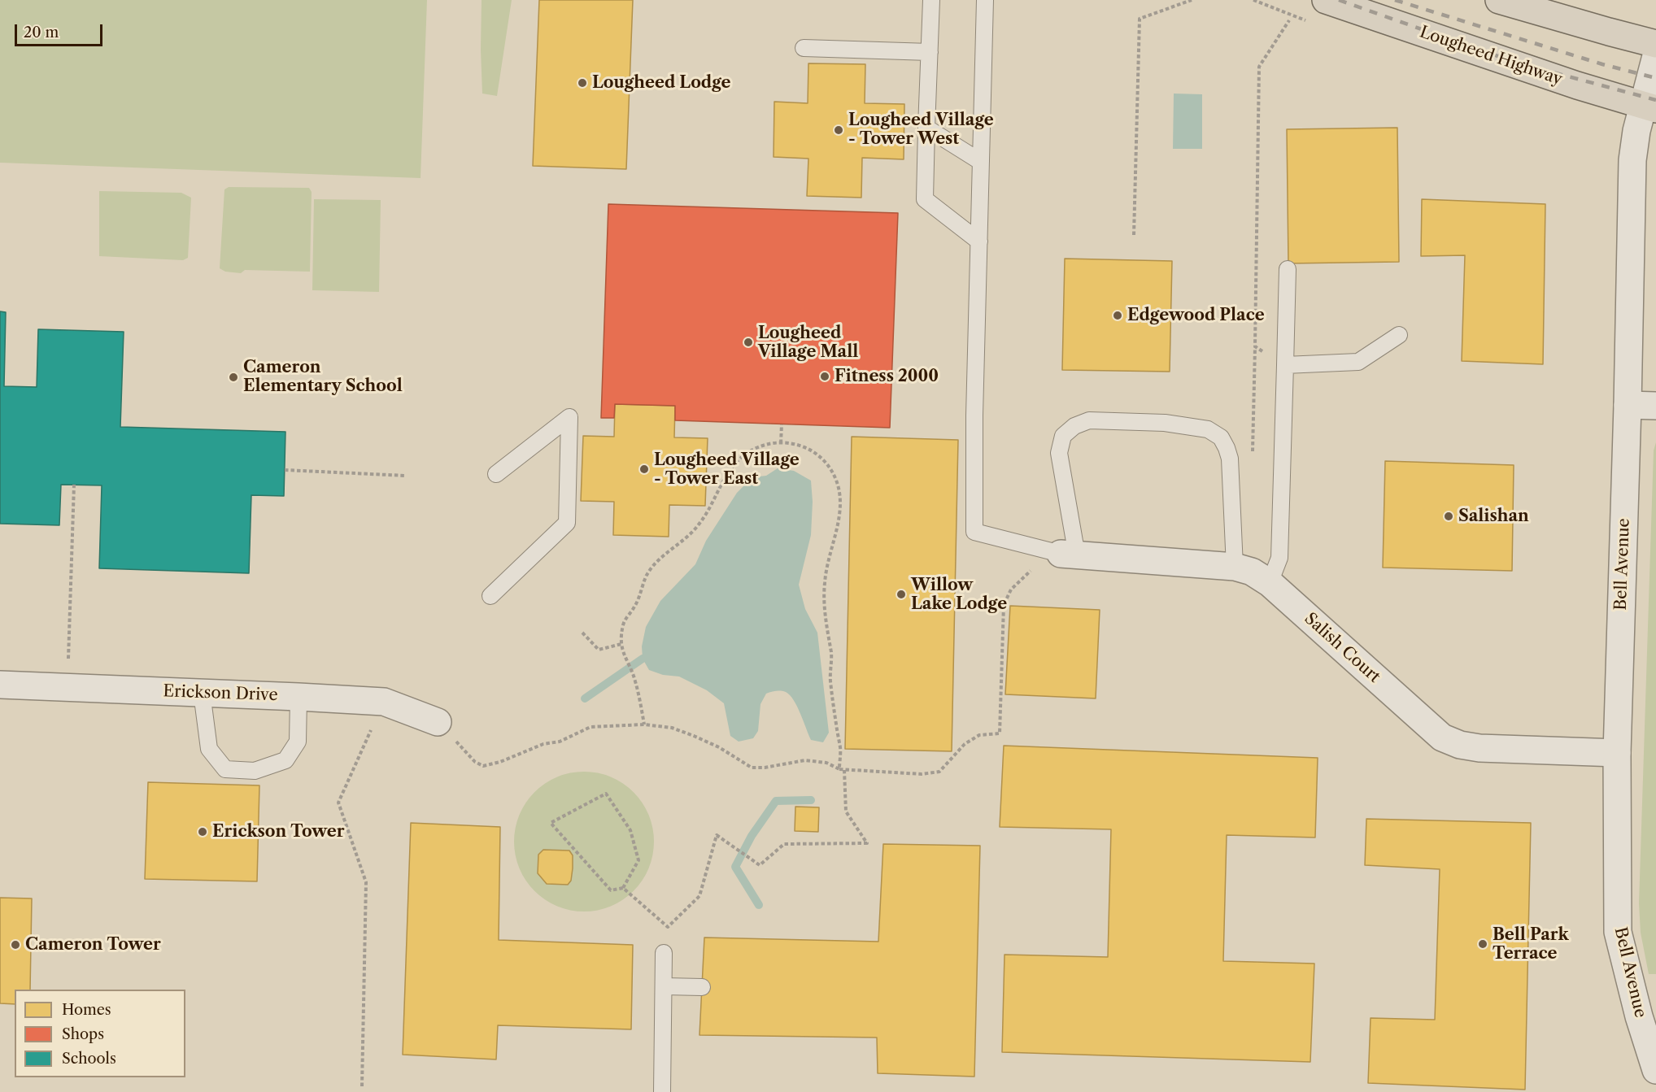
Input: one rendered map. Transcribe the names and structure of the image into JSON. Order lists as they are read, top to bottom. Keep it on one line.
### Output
{"streets":{"main road":["Lougheed Highway"],"street":["Bell Avenue","Salish Court","Erickson Drive"]},"crossings":[["Lougheed Highway","Bell Avenue"],["Bell Avenue","Salish Court"]],"places":["Lougheed Lodge","Lougheed Village - Tower West","Edgewood Place","Lougheed Village Mall","Fitness 2000","Cameron Elementary School","Lougheed Village - Tower East","Salishan","Willow Lake Lodge","Erickson Tower","Bell Park Terrace","Cameron Tower"],"legend":["Homes","Shops","Schools"],"scale_bar":"20 m"}
